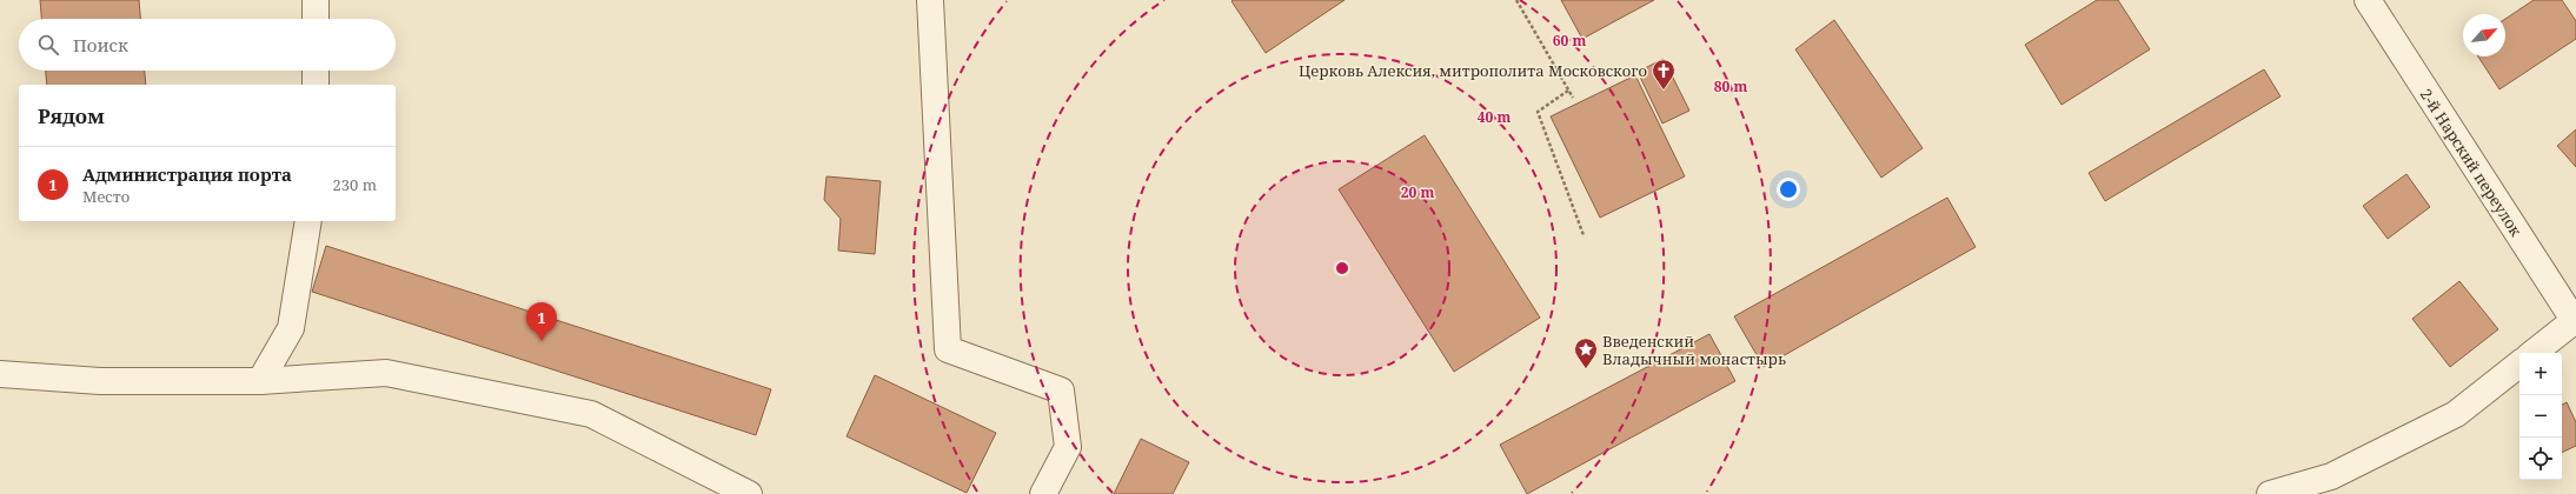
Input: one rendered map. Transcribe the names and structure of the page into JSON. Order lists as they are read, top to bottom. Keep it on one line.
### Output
{"streets":{"street":["2-й Нарский переулок"]},"places":{"church":["Церковь Алексия, митрополита Московского"],"place":["Введенский Владычный монастырь"]},"north":"top right","page":{"search":"Поиск","heading":"Рядом","list":[{"mark":"1","name":"Администрация порта","note":"Место","value":"230 m"}],"pins":"1","map_buttons":["+","−"]},"rings":["60 m","80 m","40 m","20 m"]}
